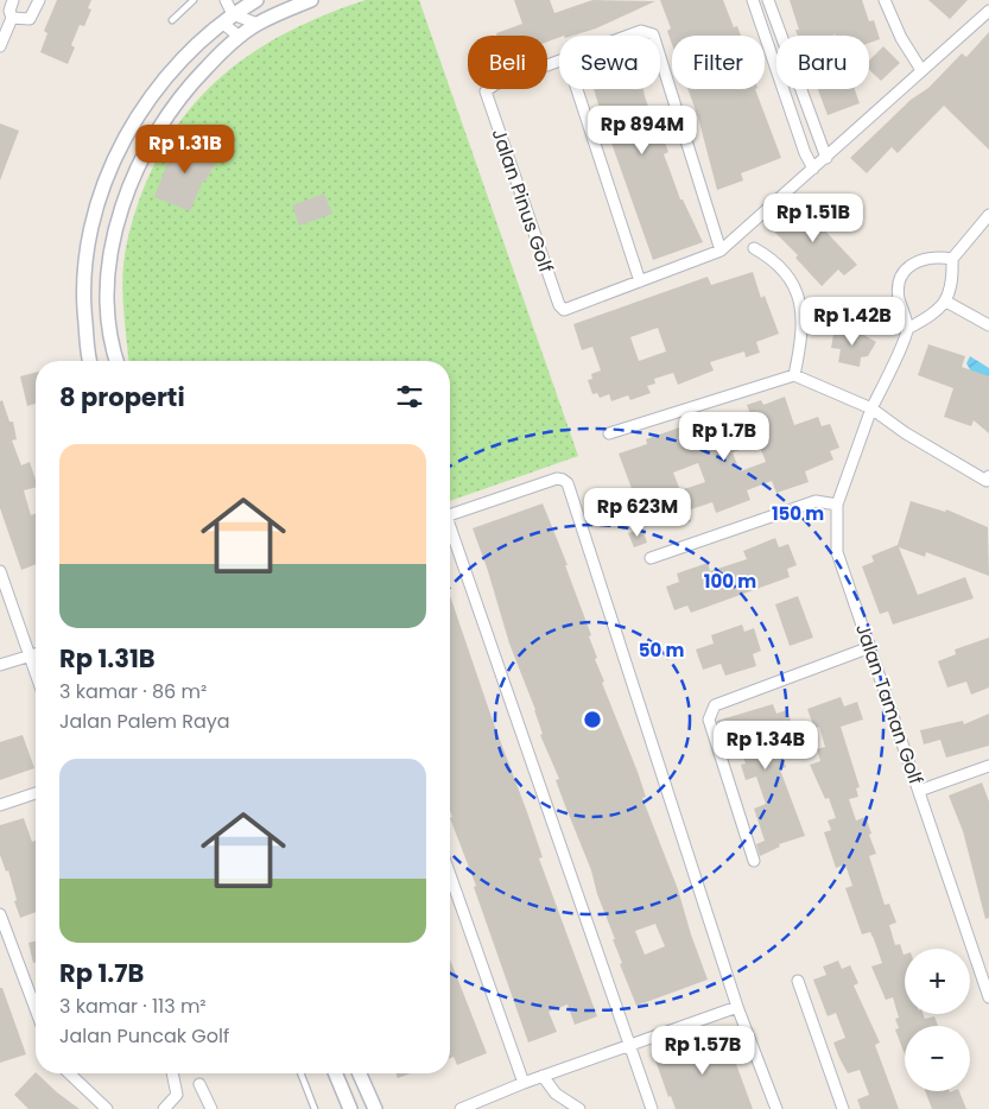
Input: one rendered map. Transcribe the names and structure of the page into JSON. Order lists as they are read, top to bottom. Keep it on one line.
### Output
{"streets":{"street":["Jalan Pinus Golf","Jalan Taman Golf"]},"page":{"chip":["Beli","Sewa","Filter","Baru"],"price":["Rp 894M","Rp 1.31B","Rp 1.51B","Rp 1.42B","Rp 1.7B","Rp 623M","Rp 1.34B","Rp 1.57B"],"heading":"8 properti","list":[{"name":"Rp 1.31B","note":"3 kamar · 86 m² · Jalan Palem Raya"},{"name":"Rp 1.7B","note":"3 kamar · 113 m² · Jalan Puncak Golf"}],"map_buttons":["+","−"]},"rings":["150 m","100 m","50 m"]}
